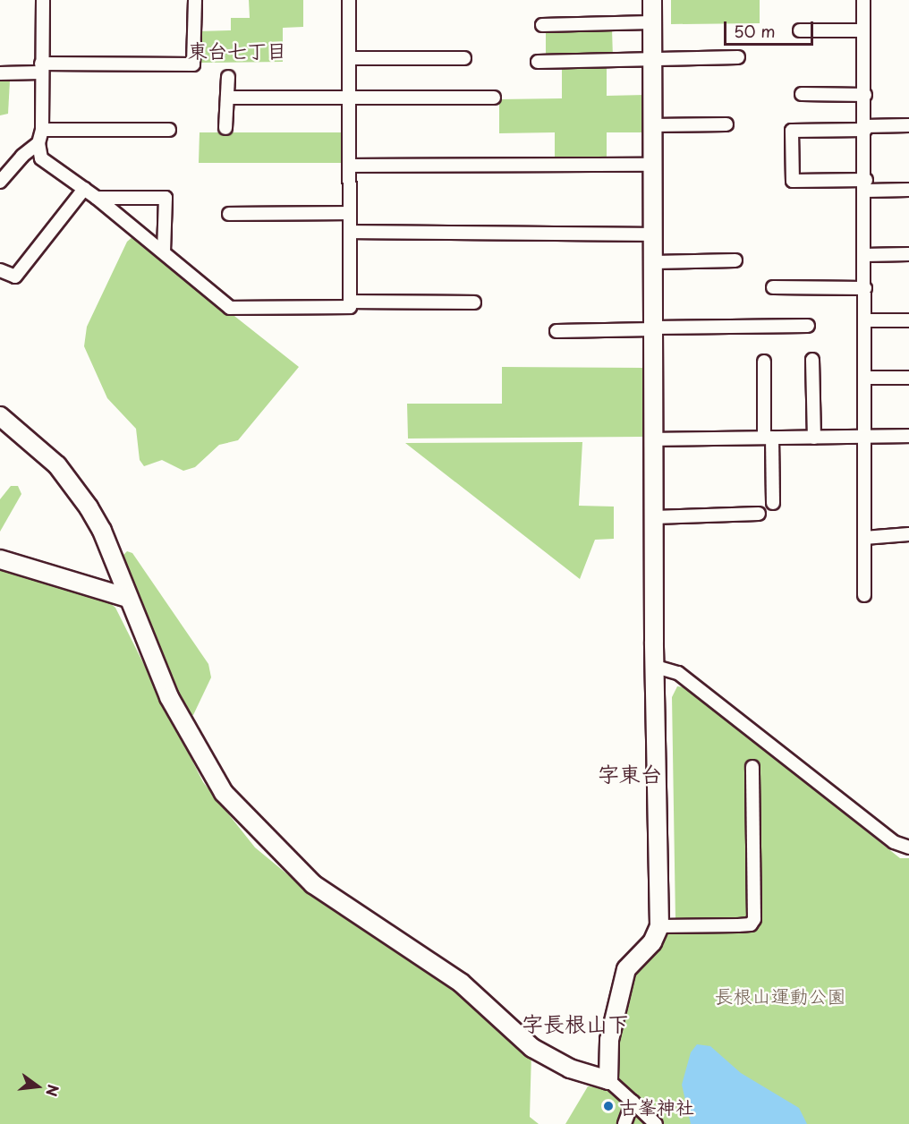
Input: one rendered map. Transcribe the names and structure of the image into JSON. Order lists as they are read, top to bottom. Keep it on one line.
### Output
{"districts":["東台七丁目","字東台","字長根山下"],"parks":["長根山運動公園"],"places":["古峯神社"],"scale_bar":"50 m","north":"right"}
